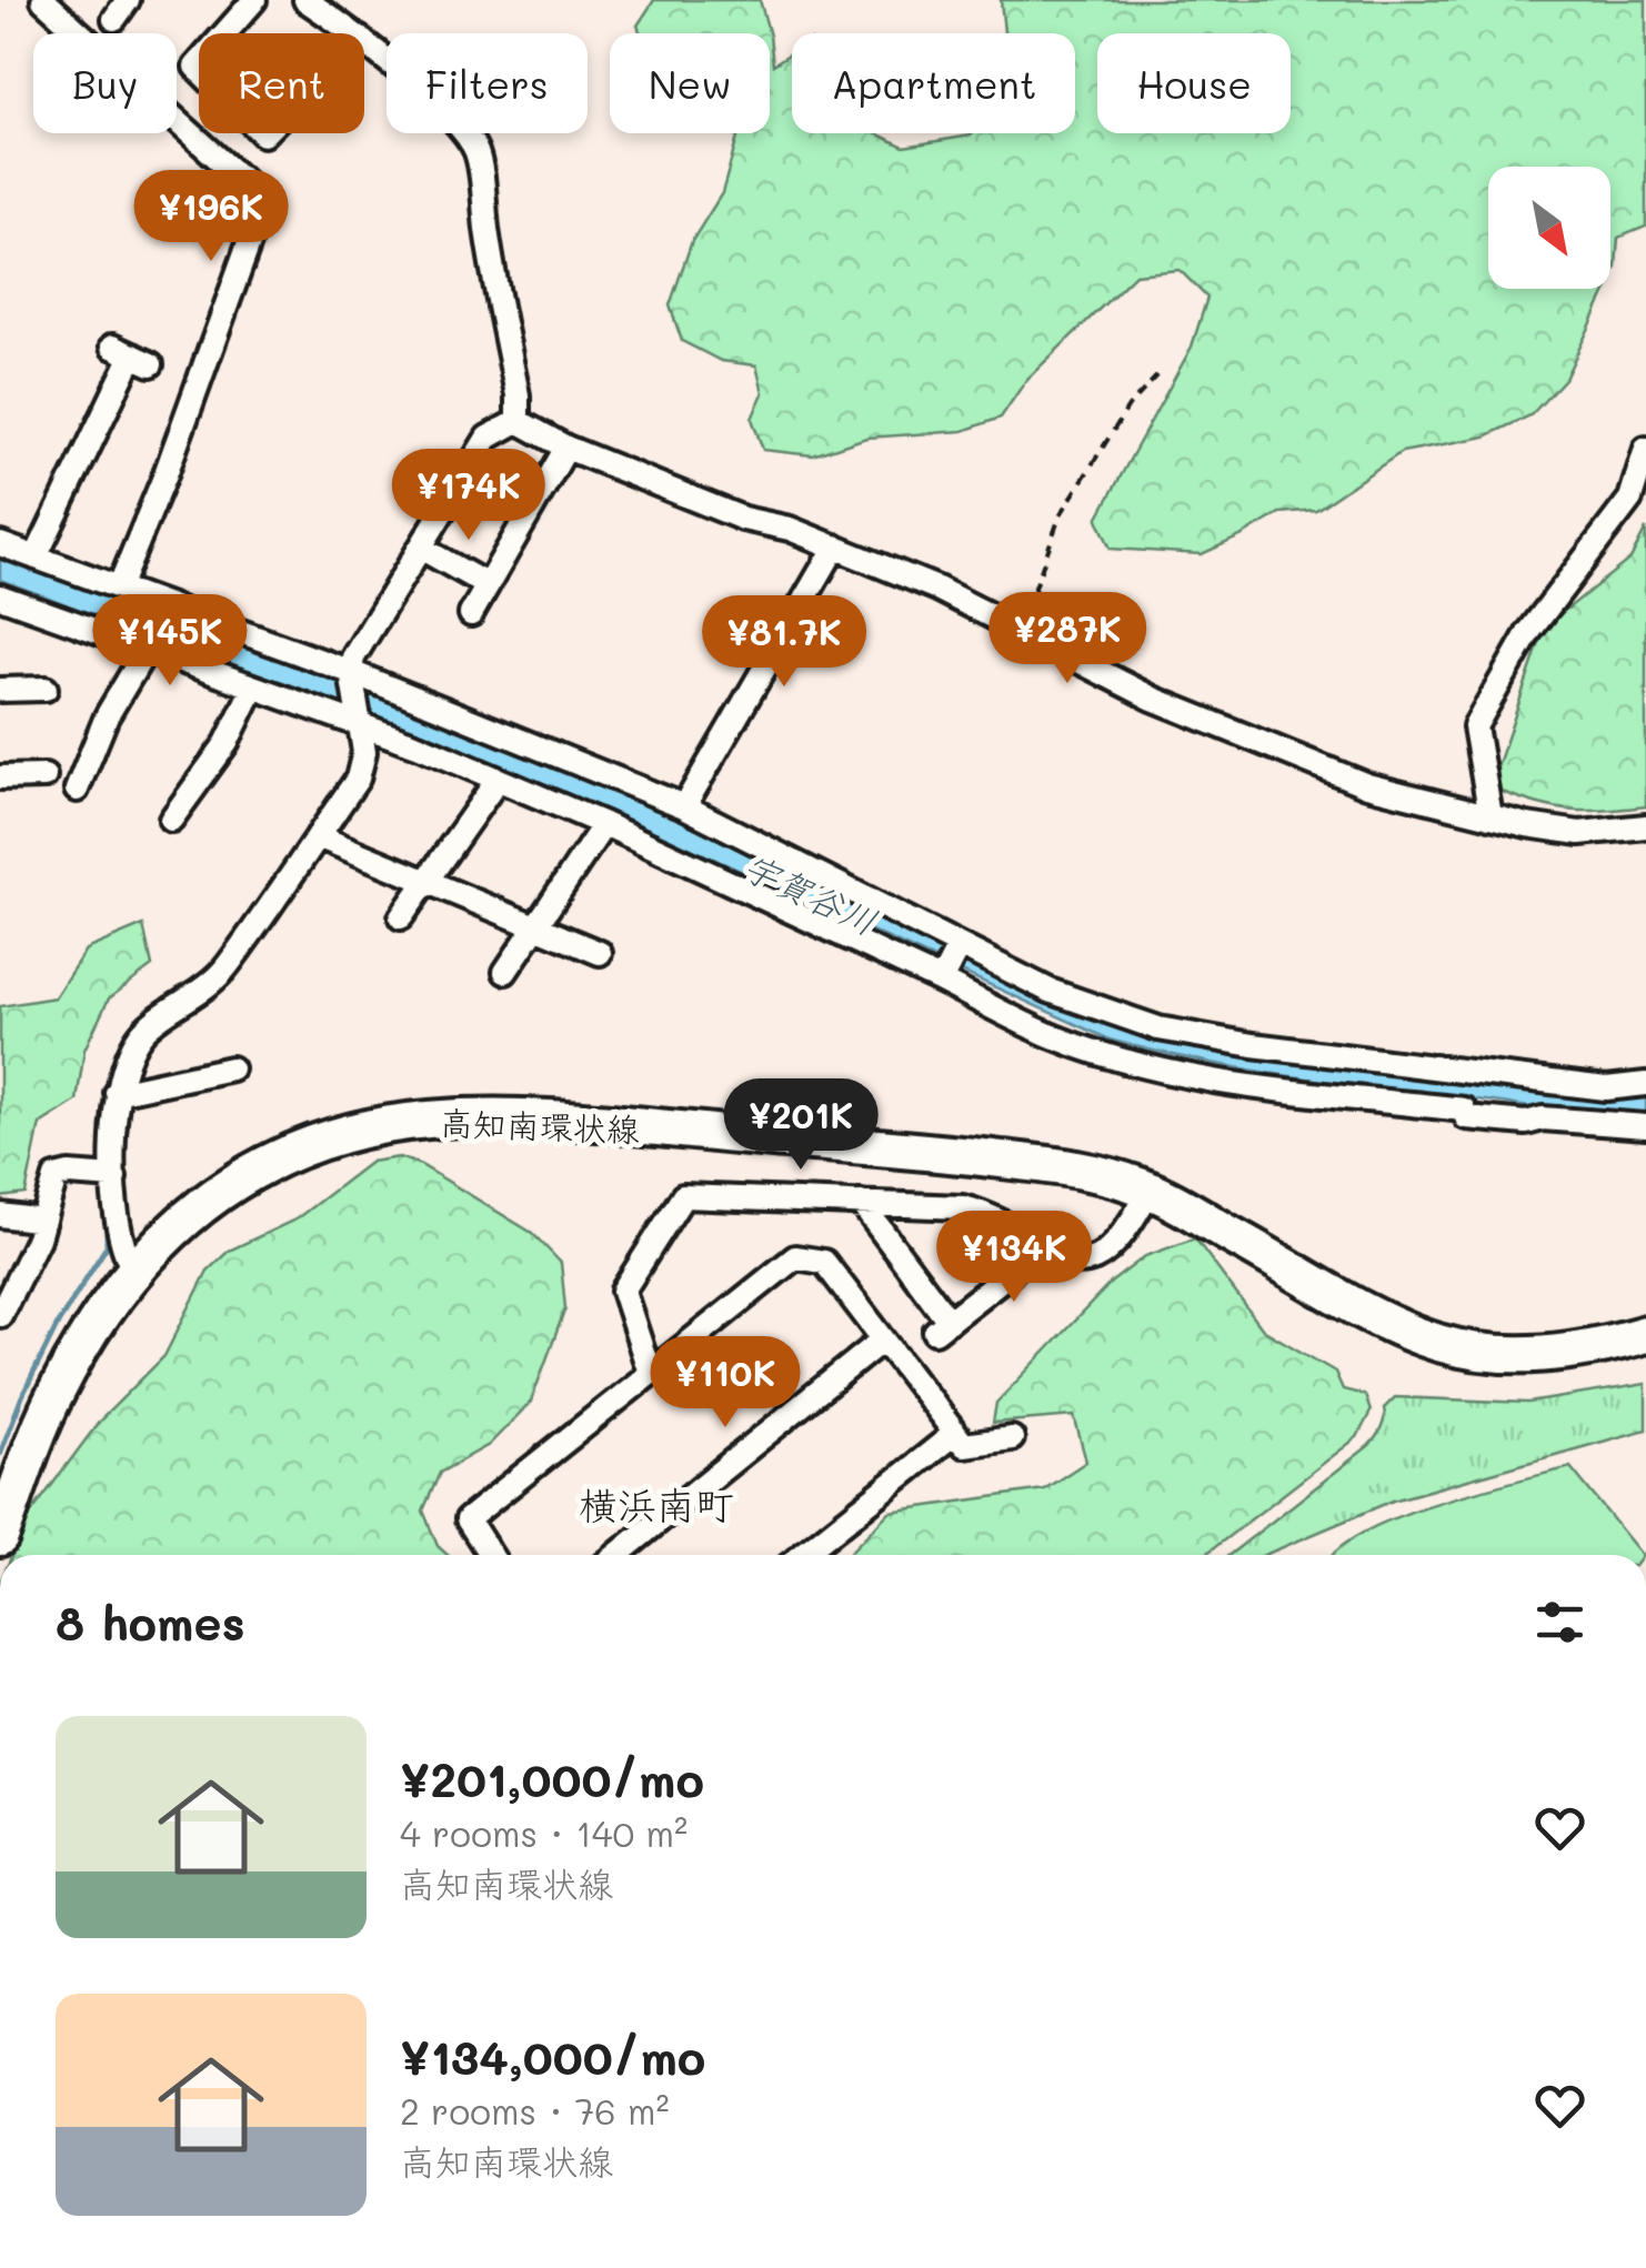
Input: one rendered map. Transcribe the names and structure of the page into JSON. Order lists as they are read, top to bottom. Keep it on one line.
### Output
{"streets":{"main road":["高知南環状線"]},"districts":["横浜南町"],"water":["宇賀谷川"],"north":"bottom right","page":{"chip":["Buy","Rent","Filters","New","Apartment","House"],"price":["¥196K","¥174K","¥287K","¥145K","¥81.7K","¥201K","¥134K","¥110K"],"heading":"8 homes","list":[{"name":"¥201,000/mo","note":"4 rooms · 140 m² · 高知南環状線"},{"name":"¥134,000/mo","note":"2 rooms · 76 m² · 高知南環状線"}]}}
